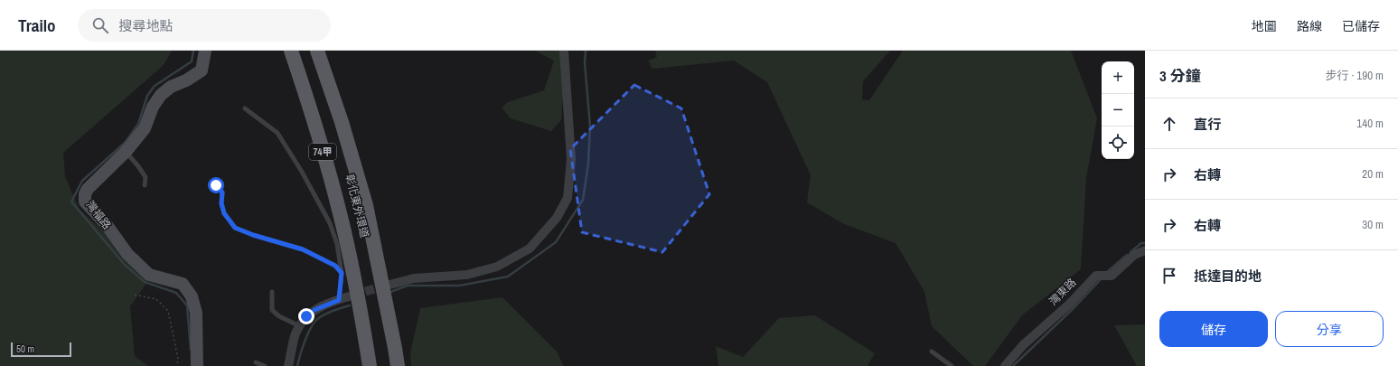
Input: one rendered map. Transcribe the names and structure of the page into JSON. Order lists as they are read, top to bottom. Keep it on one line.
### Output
{"streets":{"main road":["74甲","彰化東外環道"],"street":["灣福路","灣東路"]},"scale_bar":"50 m","page":{"header":"Trailo","search":"搜尋地點","nav":["地圖","路線","已儲存"],"heading":["3 分鐘","步行 · 190 m"],"map_buttons":["+","−"],"list":[["直行","140 m"],["右轉","20 m"],["右轉","30 m"],"抵達目的地"],"buttons":["儲存","分享"],"scale":"50 m"}}
